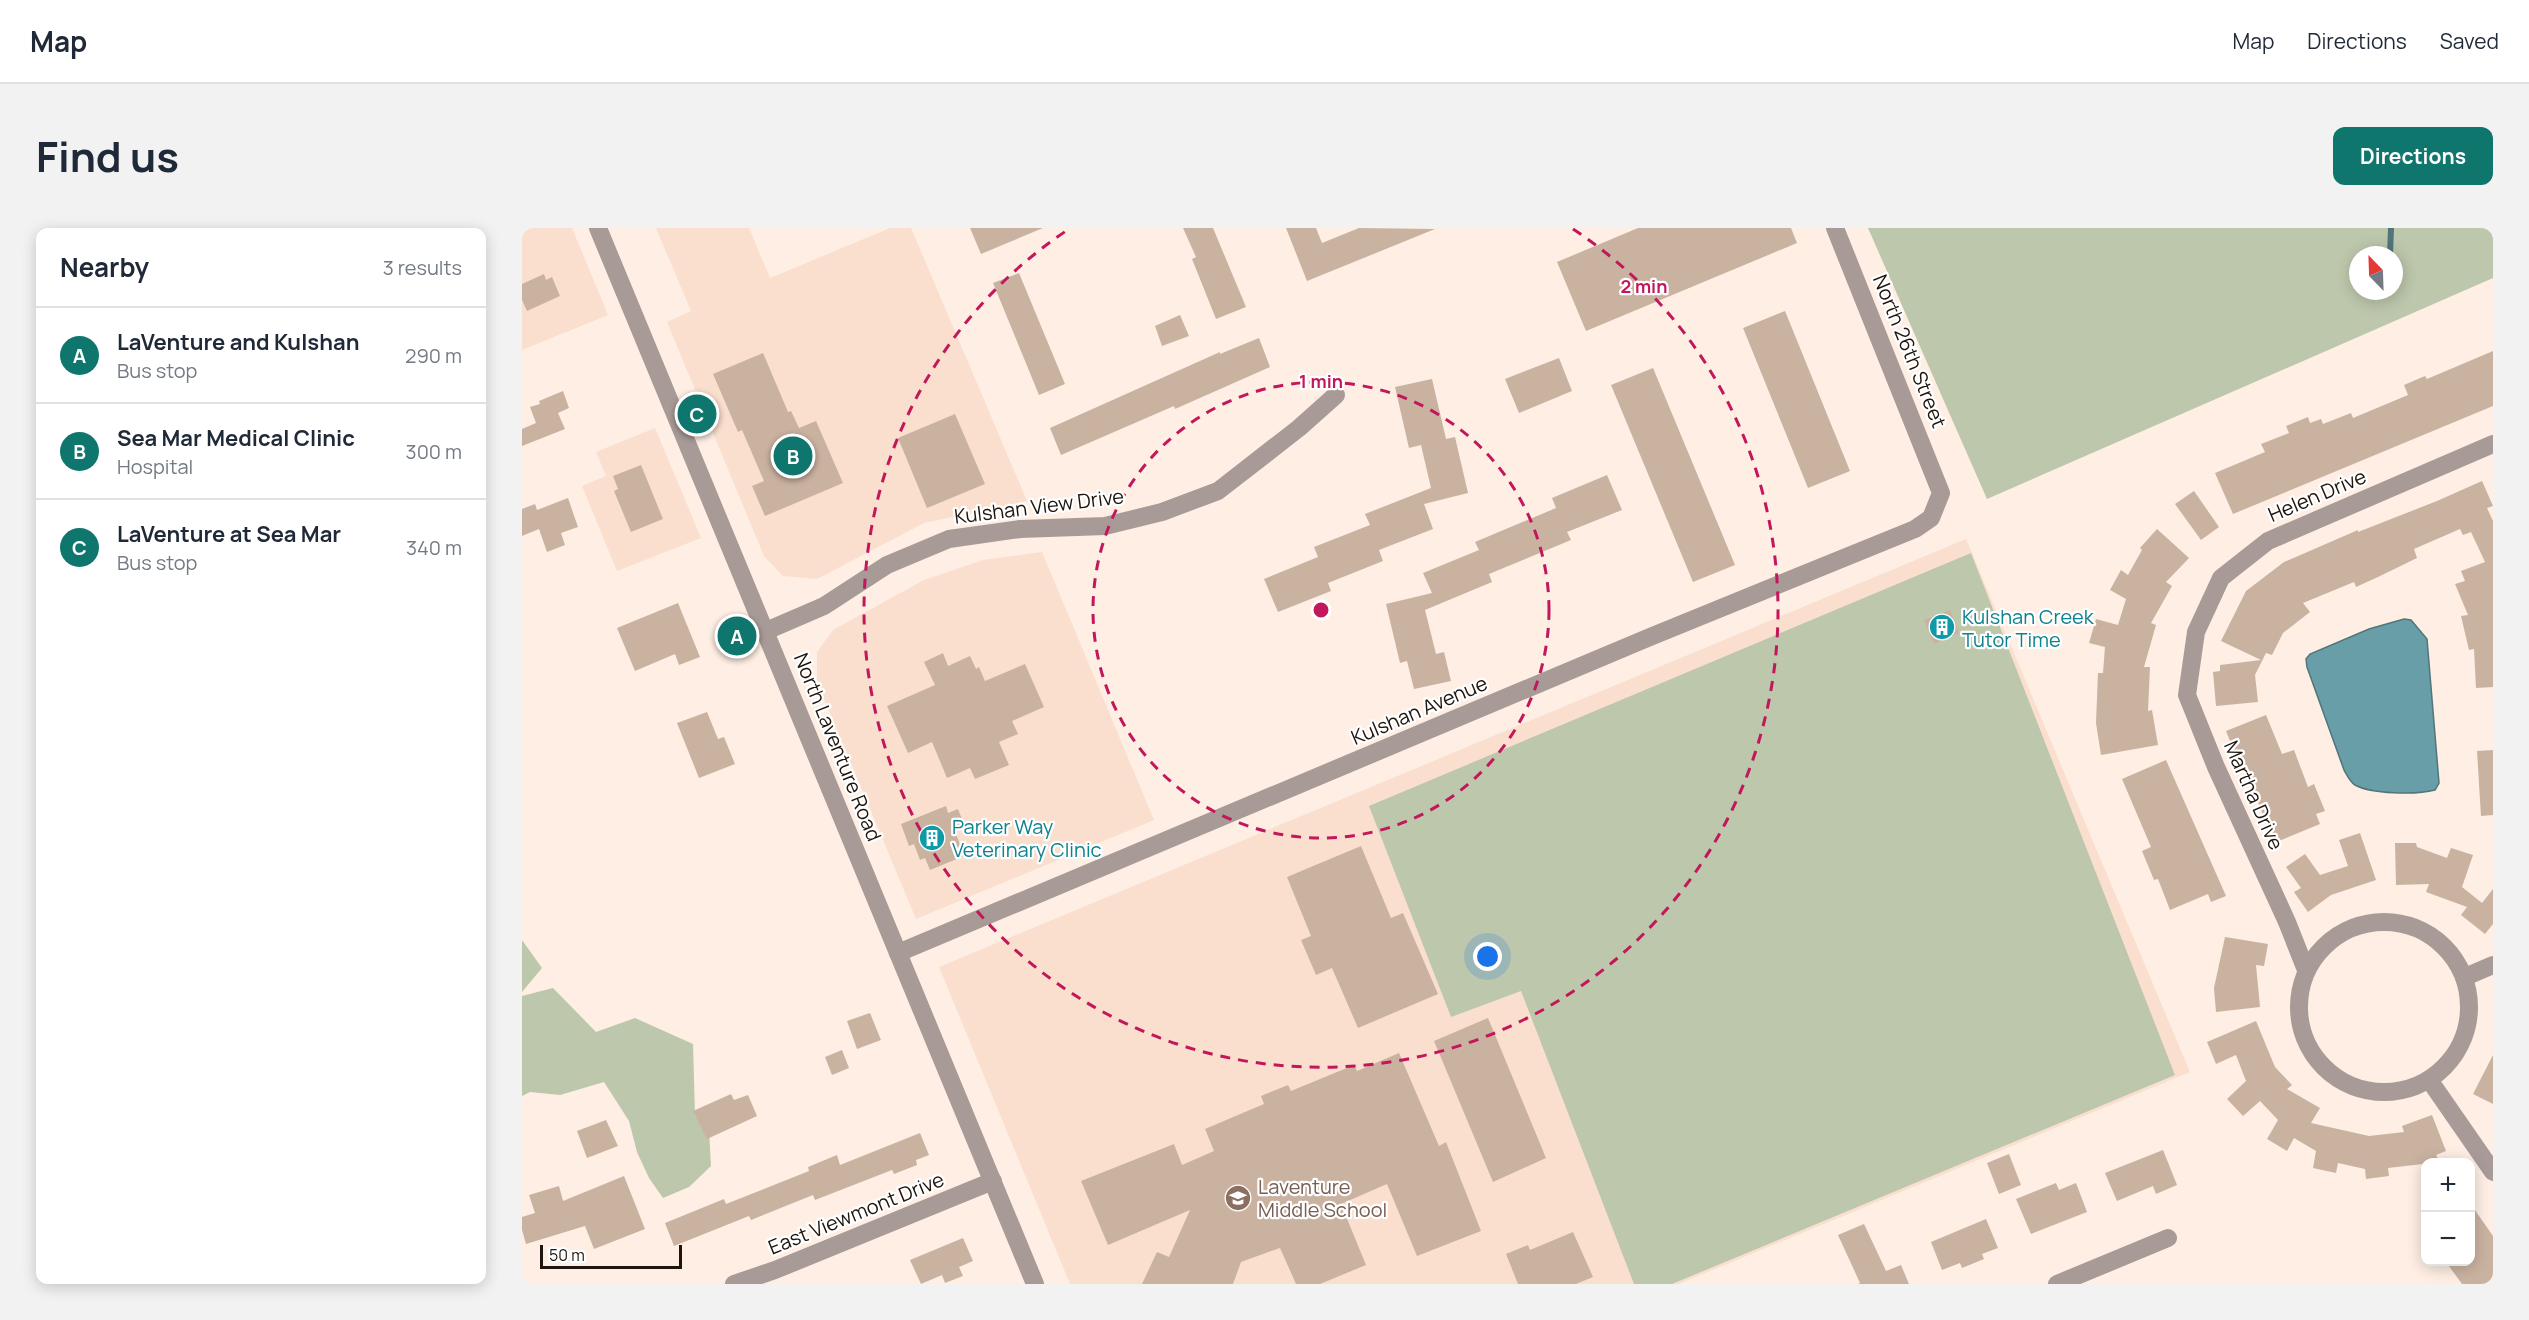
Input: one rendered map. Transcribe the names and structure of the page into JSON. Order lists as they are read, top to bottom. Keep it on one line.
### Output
{"streets":{"street":["North 26th Street","Helen Drive","Kulshan View Drive","Kulshan Avenue","North Laventure Road","Martha Drive","East Viewmont Drive"]},"crossings":[["North 26th Street","Kulshan Avenue"],["Helen Drive","Martha Drive"],["Kulshan View Drive","North Laventure Road"],["Kulshan Avenue","North Laventure Road"],["North Laventure Road","East Viewmont Drive"]],"places":{"building":["Kulshan Creek Tutor Time","Parker Way Veterinary Clinic"],"school or university":["Laventure Middle School"]},"scale_bar":"50 m","north":"top left","page":{"header":"Map","nav":["Map","Directions","Saved"],"title":"Find us","buttons":"Directions","heading":["Nearby","3 results"],"list":[{"mark":"A","name":"LaVenture and Kulshan","note":"Bus stop","value":"290 m"},{"mark":"B","name":"Sea Mar Medical Clinic","note":"Hospital","value":"300 m"},{"mark":"C","name":"LaVenture at Sea Mar","note":"Bus stop","value":"340 m"}],"pins":["C","B","A"],"map_buttons":["+","−"],"scale":"50 m"},"rings":["2 min","1 min"]}
